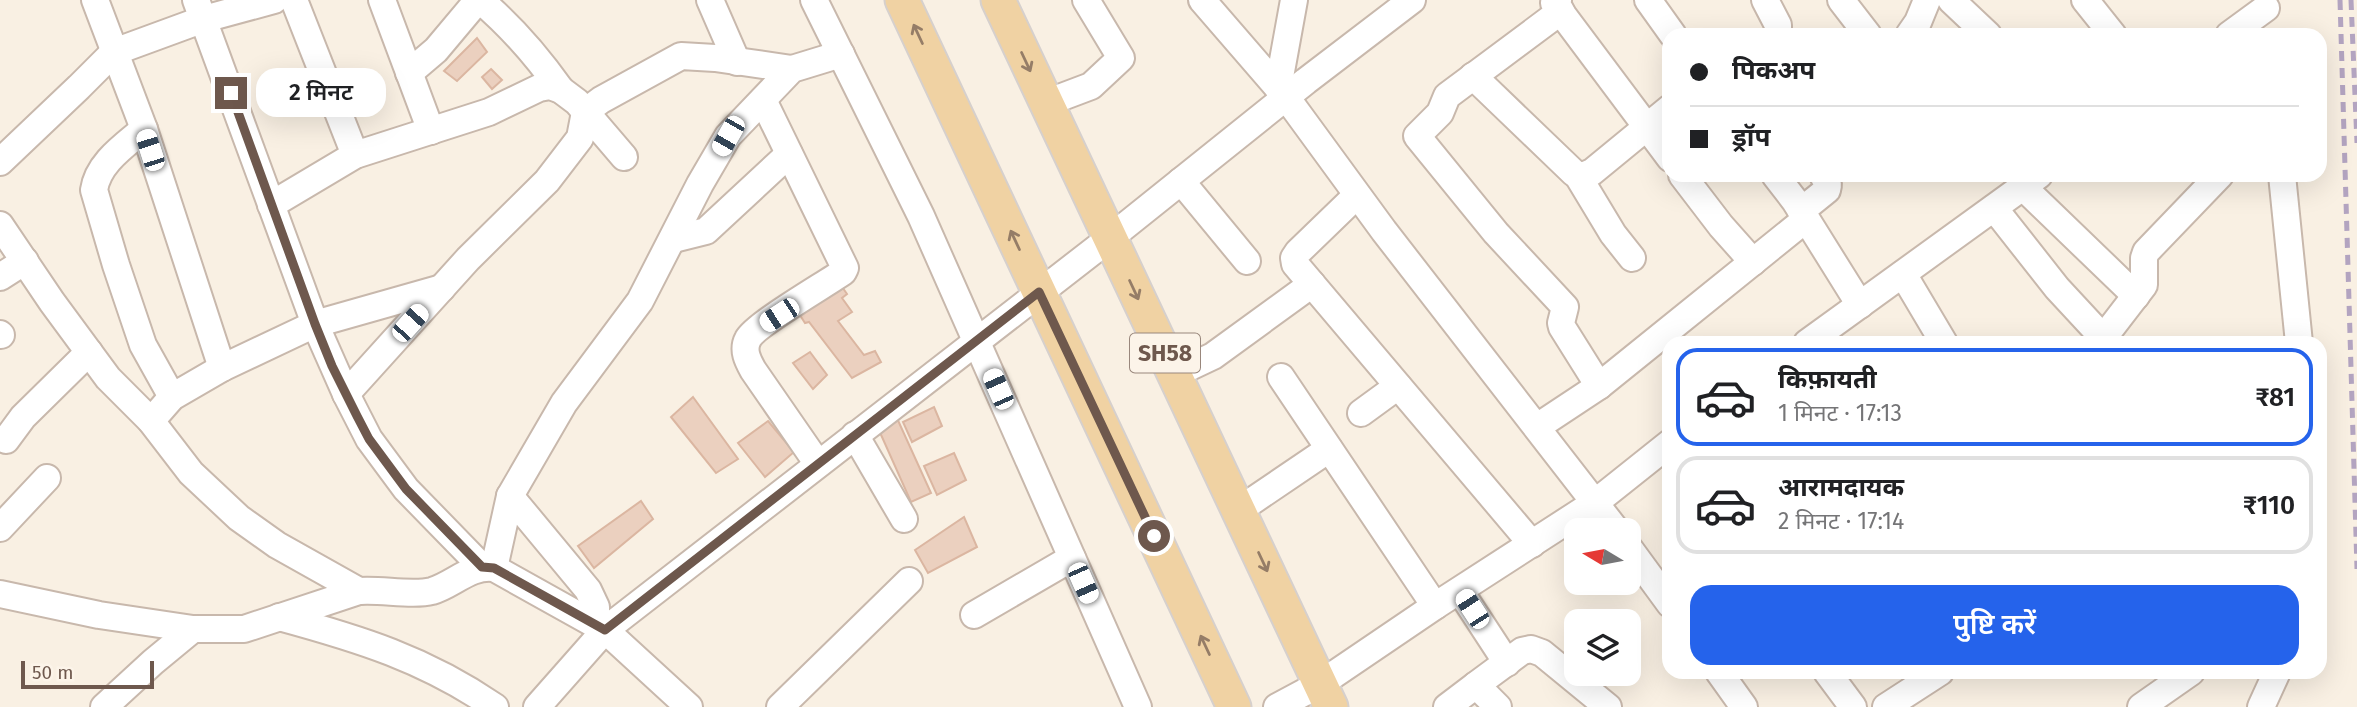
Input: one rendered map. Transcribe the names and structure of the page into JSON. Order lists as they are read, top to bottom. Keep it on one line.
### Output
{"streets":{"main road":["SH58"]},"scale_bar":"50 m","north":"left","page":{"banner":["पिकअप","ड्रॉप"],"bubble":"2 मिनट","list":[{"name":"किफ़ायती","note":"1 मिनट · 17:13","value":"₹81"},{"name":"आरामदायक","note":"2 मिनट · 17:14","value":"₹110"}],"buttons":"पुष्टि करें","scale":"50 m"}}
